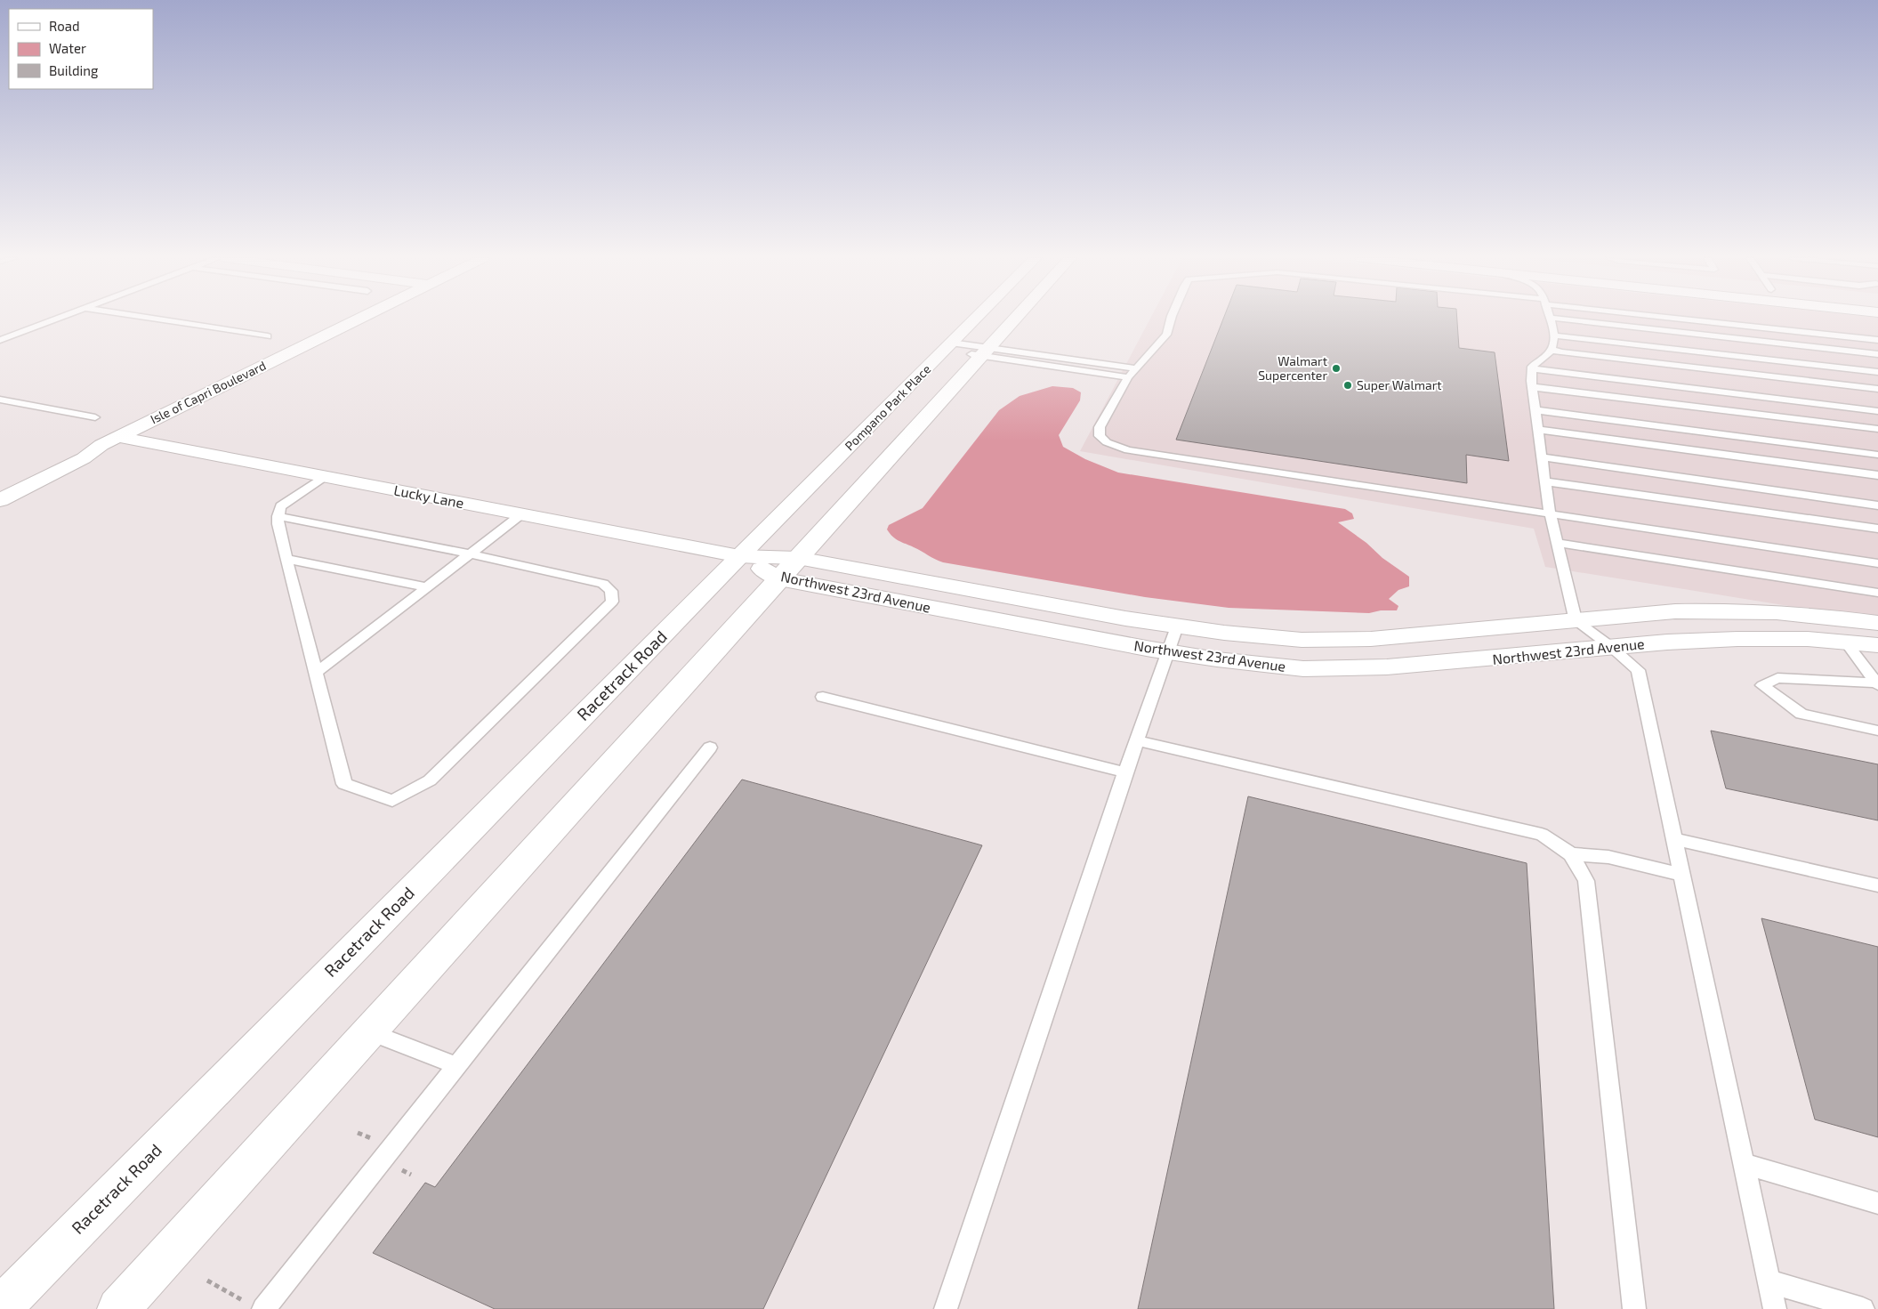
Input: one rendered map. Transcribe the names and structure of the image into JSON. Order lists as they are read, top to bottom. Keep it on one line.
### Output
{"streets":{"street":["Isle of Capri Boulevard","Pompano Park Place","Lucky Lane","Northwest 23rd Avenue","Racetrack Road"]},"crossings":[["Isle of Capri Boulevard","Lucky Lane"],["Pompano Park Place","Lucky Lane"],["Pompano Park Place","Northwest 23rd Avenue"],["Pompano Park Place","Racetrack Road"],["Lucky Lane","Northwest 23rd Avenue"],["Lucky Lane","Racetrack Road"],["Northwest 23rd Avenue","Racetrack Road"]],"places":["Walmart Supercenter","Super Walmart"],"legend":["Road","Water","Building"]}
